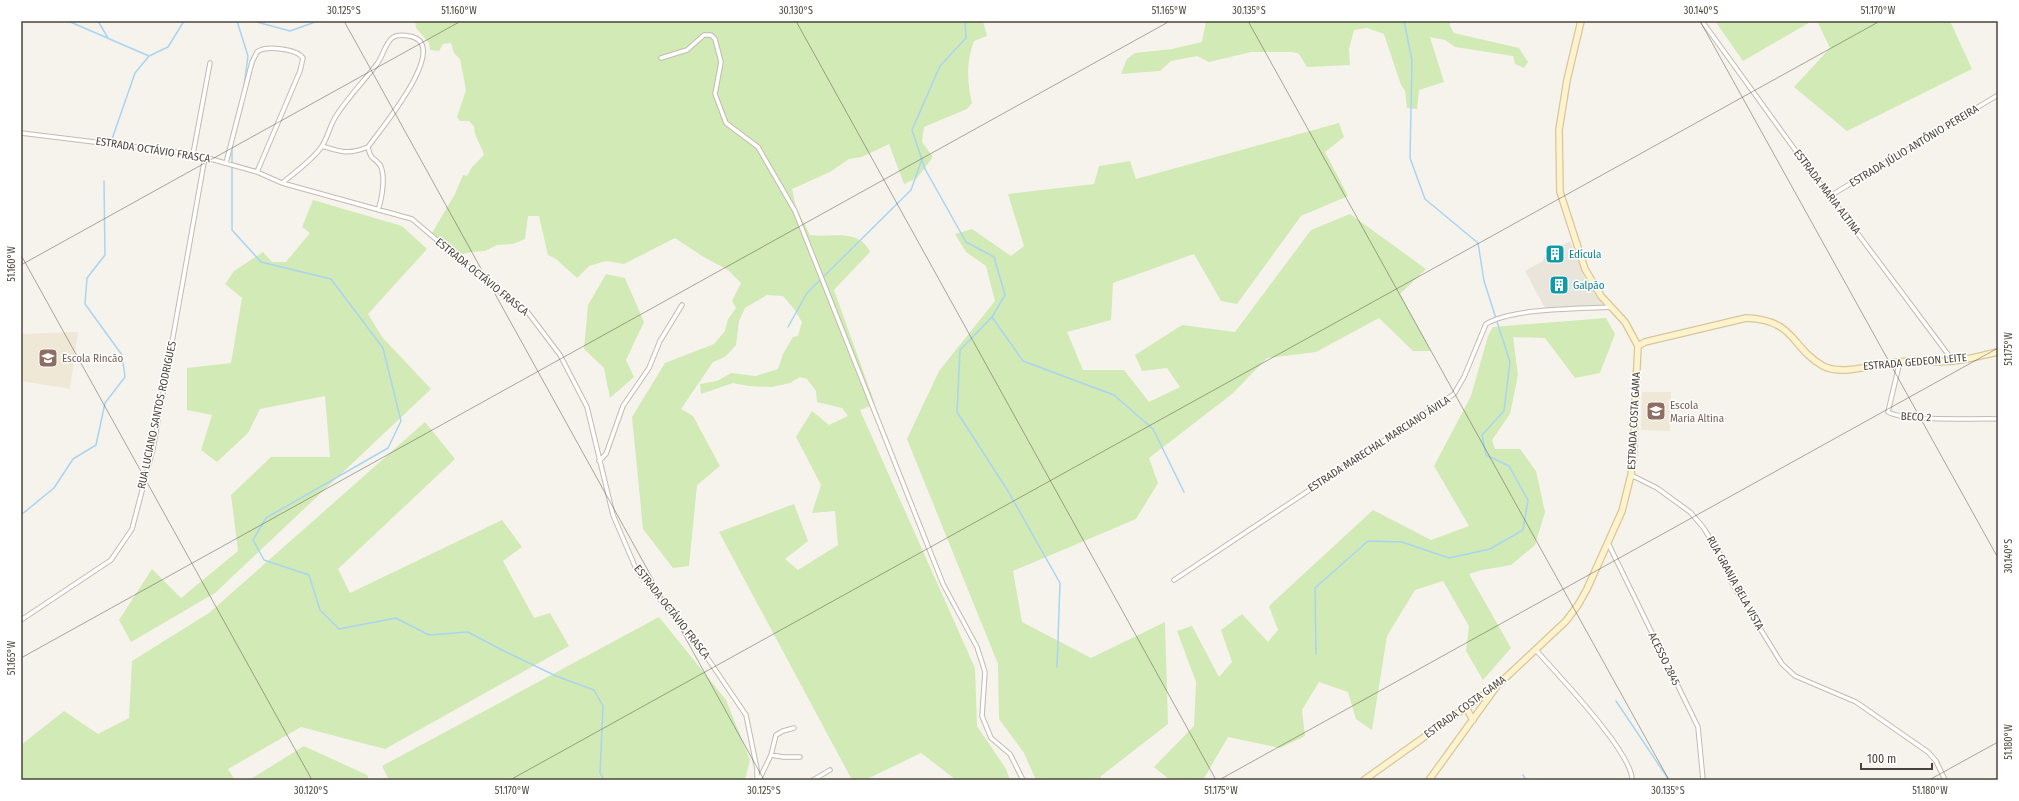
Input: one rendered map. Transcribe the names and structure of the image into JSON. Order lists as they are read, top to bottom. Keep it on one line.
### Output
{"streets":{"main road":["ESTRADA GEDEON LEITE","ESTRADA COSTA GAMA"],"street":["ESTRADA JÚLIO ANTÔNIO PEREIRA","ESTRADA OCTÁVIO FRASCA","ESTRADA MARIA ALTINA","RUA LUCIANO SANTOS RODRIGUES","BECO 2","ESTRADA MARECHAL MARCIANO ÁVILA","RUA GRANJA BELA VISTA","ACESSO 2845"]},"crossings":[["ESTRADA JÚLIO ANTÔNIO PEREIRA","ESTRADA MARIA ALTINA"],["ESTRADA OCTÁVIO FRASCA","RUA LUCIANO SANTOS RODRIGUES"],["ESTRADA MARIA ALTINA","ESTRADA GEDEON LEITE"],["ESTRADA GEDEON LEITE","BECO 2"],["ESTRADA GEDEON LEITE","ESTRADA COSTA GAMA"],["ESTRADA COSTA GAMA","RUA GRANJA BELA VISTA"],["ESTRADA COSTA GAMA","ACESSO 2845"]],"places":{"building":["Edícula","Galpão"],"school or university":["Escola Rincão","Escola Maria Altina"]},"scale_bar":"100 m","coordinates":["30.125°S","51.160°W","30.130°S","51.165°W","30.135°S","30.140°S","51.170°W","51.175°W","51.180°W","30.120°S"]}
